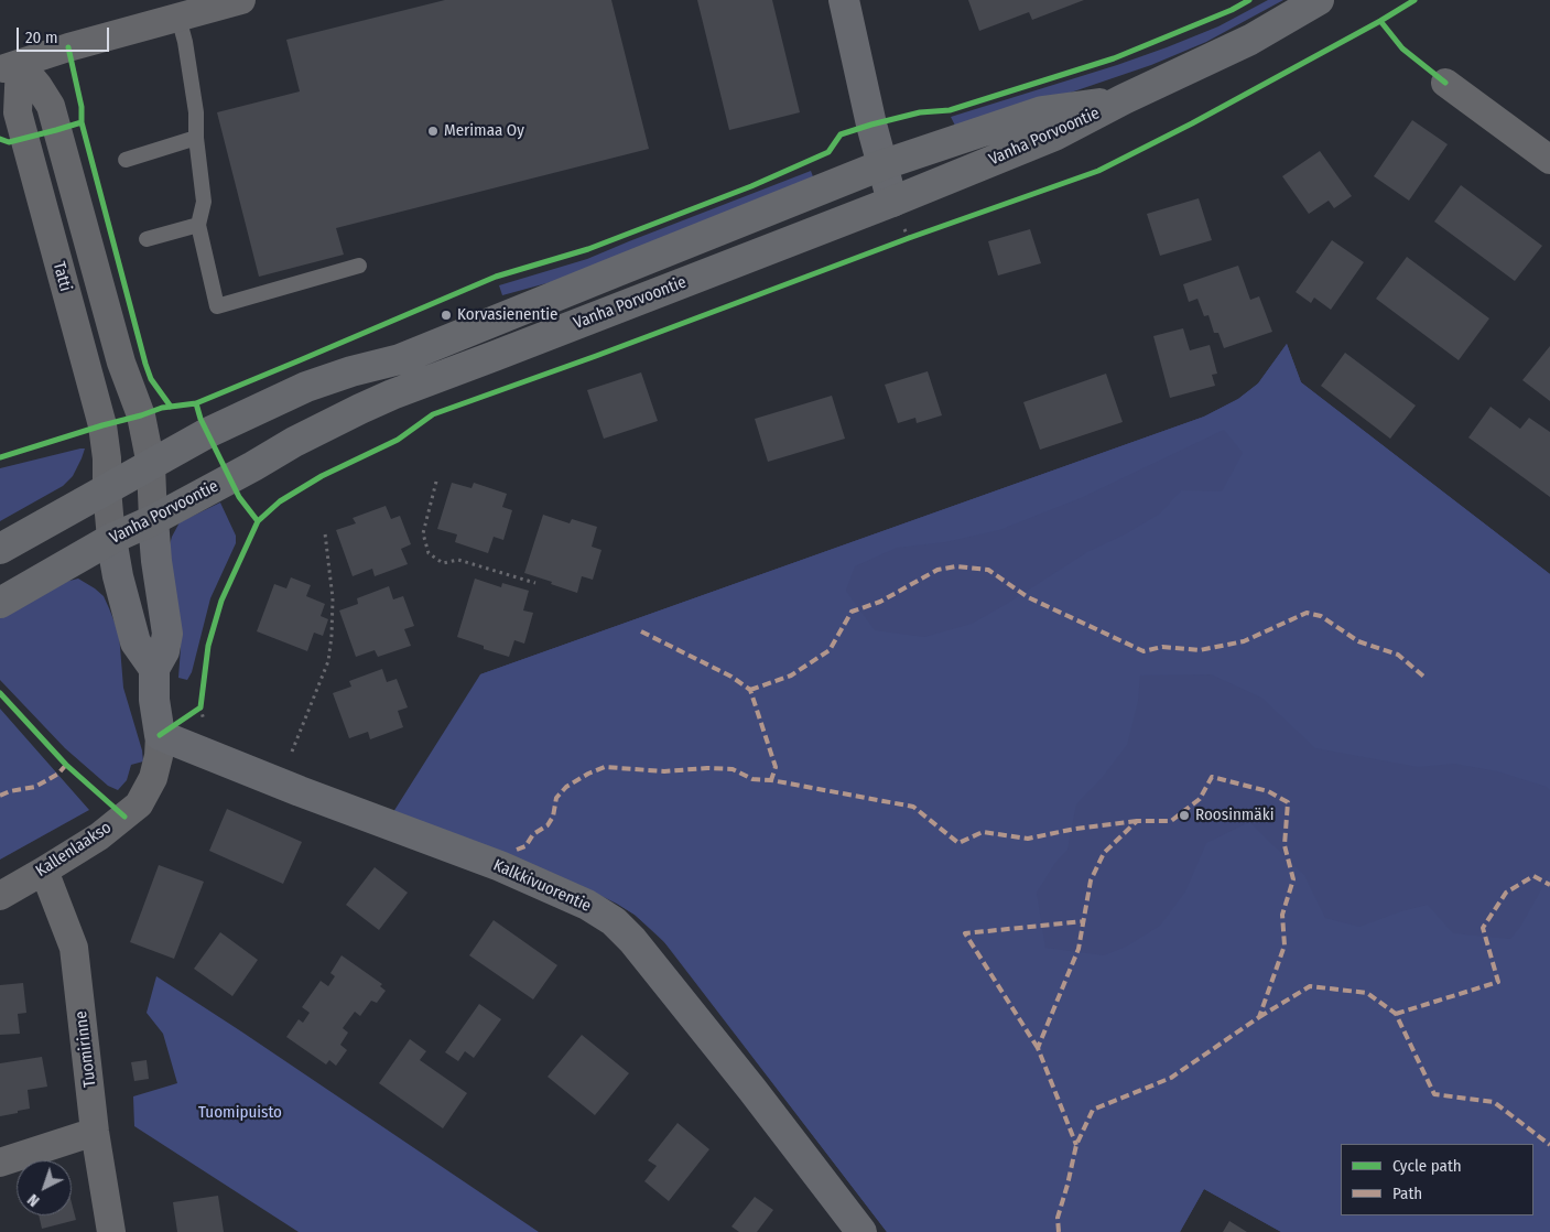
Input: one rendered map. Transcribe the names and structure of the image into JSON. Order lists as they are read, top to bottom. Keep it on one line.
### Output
{"streets":{"main road":["Vanha Porvoontie"],"street":["Tatti","Kallenlaakso","Kalkkivuorentie","Tuomirinne"]},"crossings":[["Vanha Porvoontie","Tatti"],["Kallenlaakso","Kalkkivuorentie"],["Kallenlaakso","Tuomirinne"]],"parks":["Tuomipuisto"],"places":["Merimaa Oy","Korvasienentie","Roosinmäki"],"legend":["Cycle path","Path"],"scale_bar":"20 m","north":"bottom left"}
